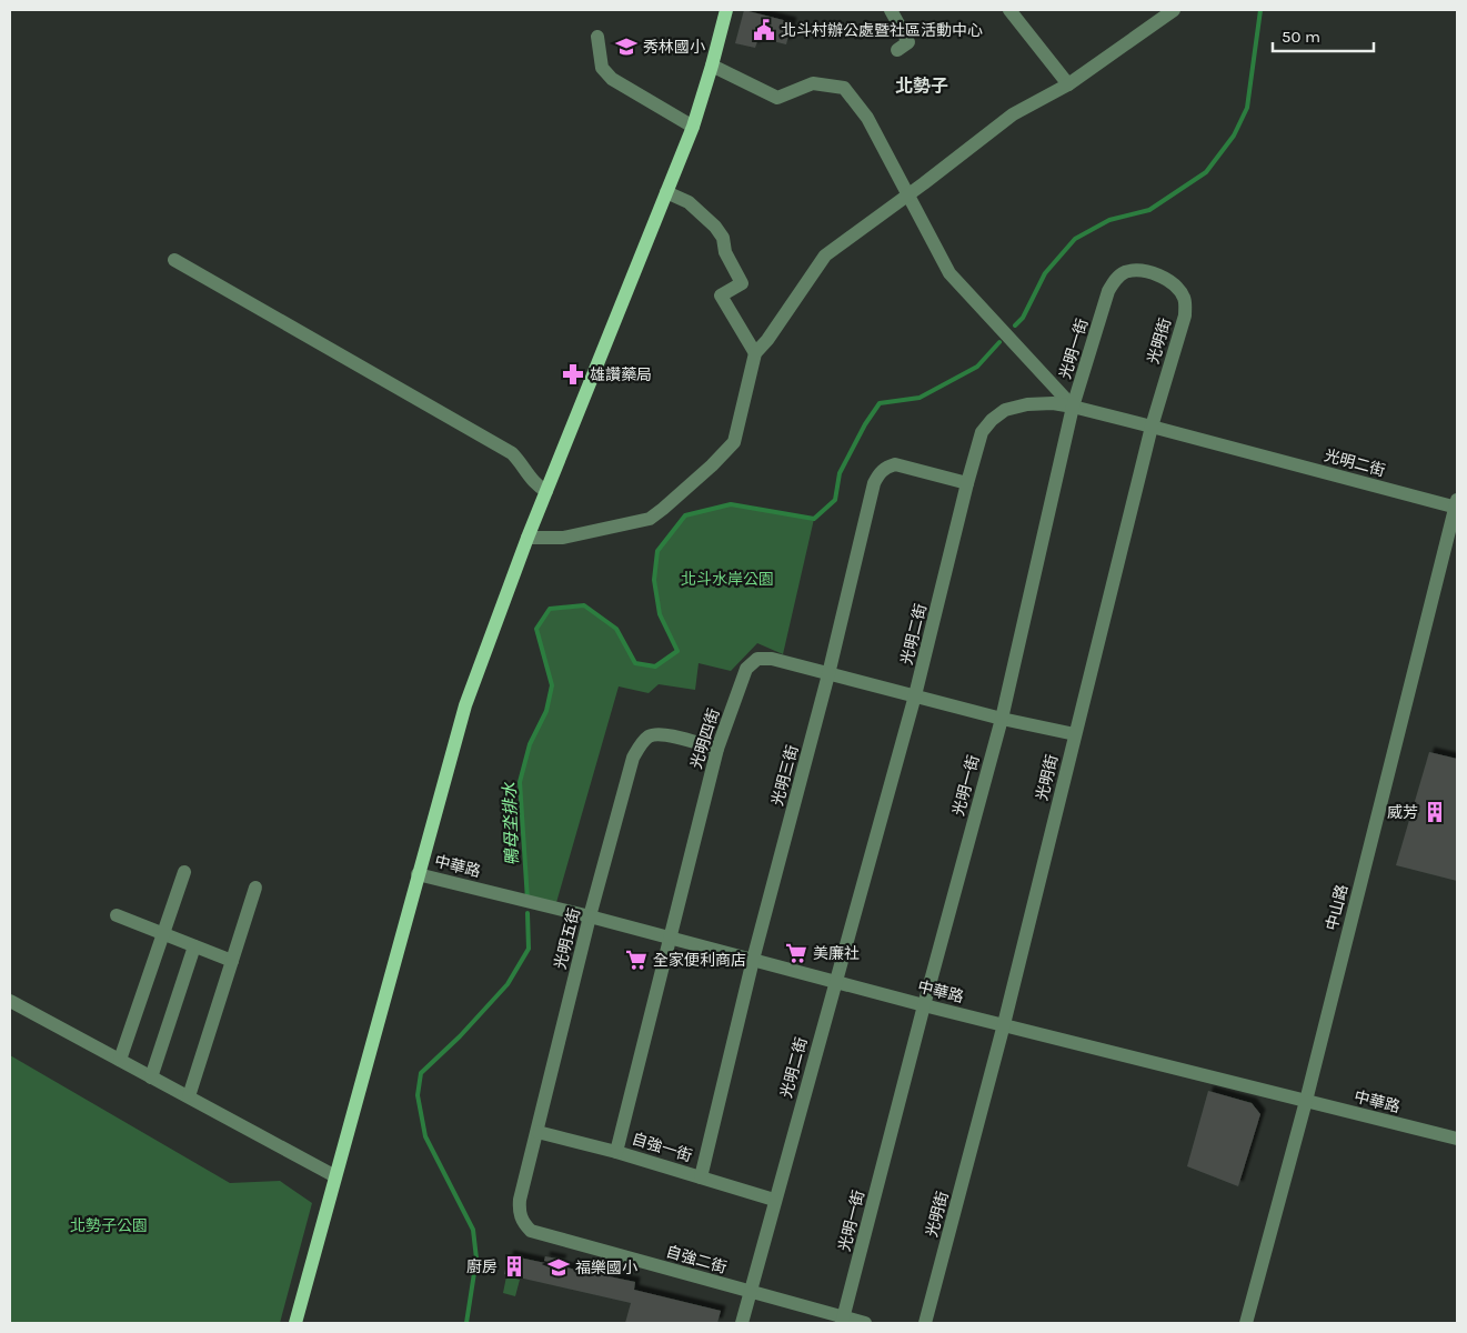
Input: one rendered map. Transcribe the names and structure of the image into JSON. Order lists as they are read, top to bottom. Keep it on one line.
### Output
{"streets":{"street":["光明街","光明一街","光明二街","光明四街","光明三街","中華路","中山路","光明五街","自強一街","自強二街"]},"crossings":[["光明街","光明一街"],["光明街","光明二街"],["光明街","光明四街"],["光明街","中華路"],["光明一街","光明二街"],["光明一街","光明四街"],["光明一街","中華路"],["光明一街","自強二街"],["光明二街","光明四街"],["光明二街","光明三街"],["光明二街","中華路"],["光明二街","中山路"],["光明二街","自強一街"],["光明二街","自強二街"],["光明四街","光明三街"],["光明四街","中華路"],["光明四街","光明五街"],["光明四街","自強一街"],["光明三街","中華路"],["光明三街","自強一街"],["中華路","中山路"],["中華路","光明五街"],["光明五街","自強一街"],["光明五街","自強二街"]],"districts":["北勢子"],"water":["鴨母坔排水"],"parks":["北斗水岸公園","北勢子公園"],"places":{"public building":["北斗村辦公處暨社區活動中心"],"school or university":["秀林國小","福樂國小"],"pharmacy":["雄讚藥局"],"building":["威芳","廚房"],"supermarket":["美廉社","全家便利商店"]},"scale_bar":"50 m"}
